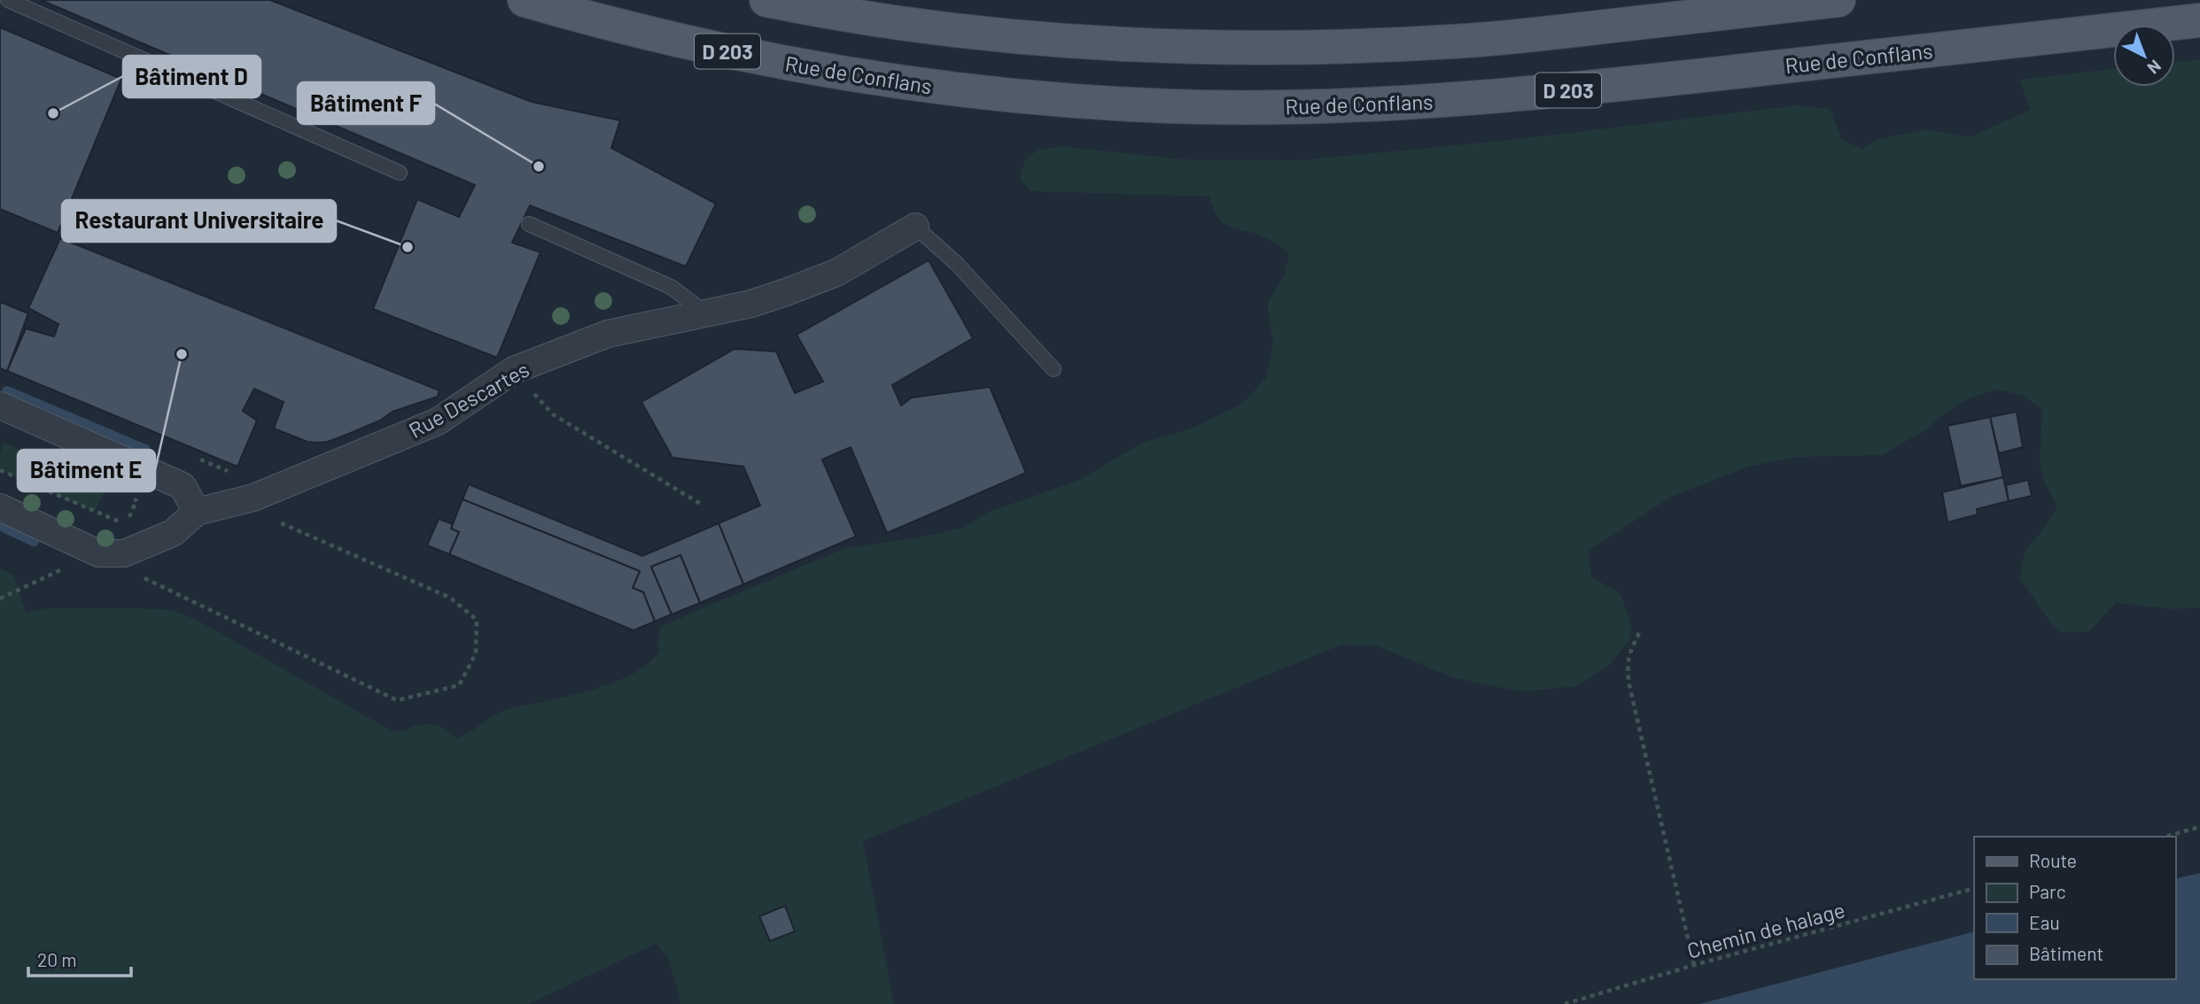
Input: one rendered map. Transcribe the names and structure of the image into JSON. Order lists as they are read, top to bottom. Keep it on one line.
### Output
{"streets":{"main road":["D 203","Rue de Conflans"],"street":["Rue Descartes"],"path":["Chemin de halage"]},"places":["Bâtiment D","Bâtiment F","Restaurant Universitaire","Bâtiment E"],"legend":["Route","Parc","Eau","Bâtiment"],"scale_bar":"20 m","north":"bottom right"}
